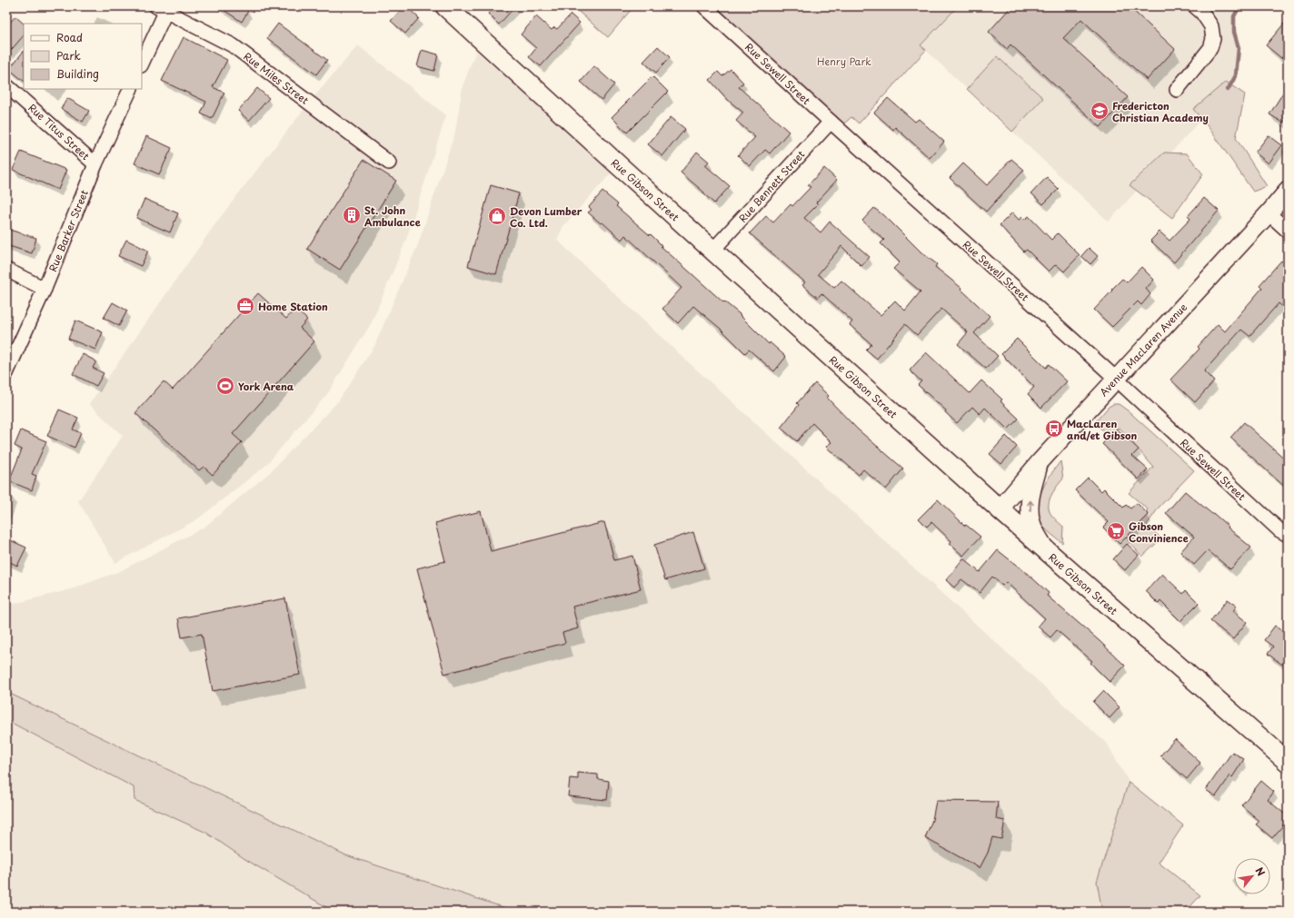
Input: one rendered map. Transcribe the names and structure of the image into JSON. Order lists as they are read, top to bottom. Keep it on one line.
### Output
{"streets":{"main road":["Rue Gibson Street"],"street":["Rue Sewell Street","Rue Miles Street","Rue Titus Street","Rue Bennett Street","Rue Barker Street","Avenue MacLaren Avenue"]},"crossings":[["Rue Sewell Street","Rue Bennett Street"],["Rue Sewell Street","Avenue MacLaren Avenue"],["Rue Titus Street","Rue Barker Street"],["Rue Bennett Street","Rue Gibson Street"],["Rue Gibson Street","Avenue MacLaren Avenue"]],"parks":["Henry Park"],"places":{"school or university":["Fredericton Christian Academy"],"building":["St. John Ambulance"],"shop":["Devon Lumber Co. Ltd."],"office":["Home Station"],"sports":["York Arena"],"bus stop":["MacLaren and/et Gibson"],"supermarket":["Gibson Convinience"]},"legend":["Road","Park","Building"],"north":"top right"}
